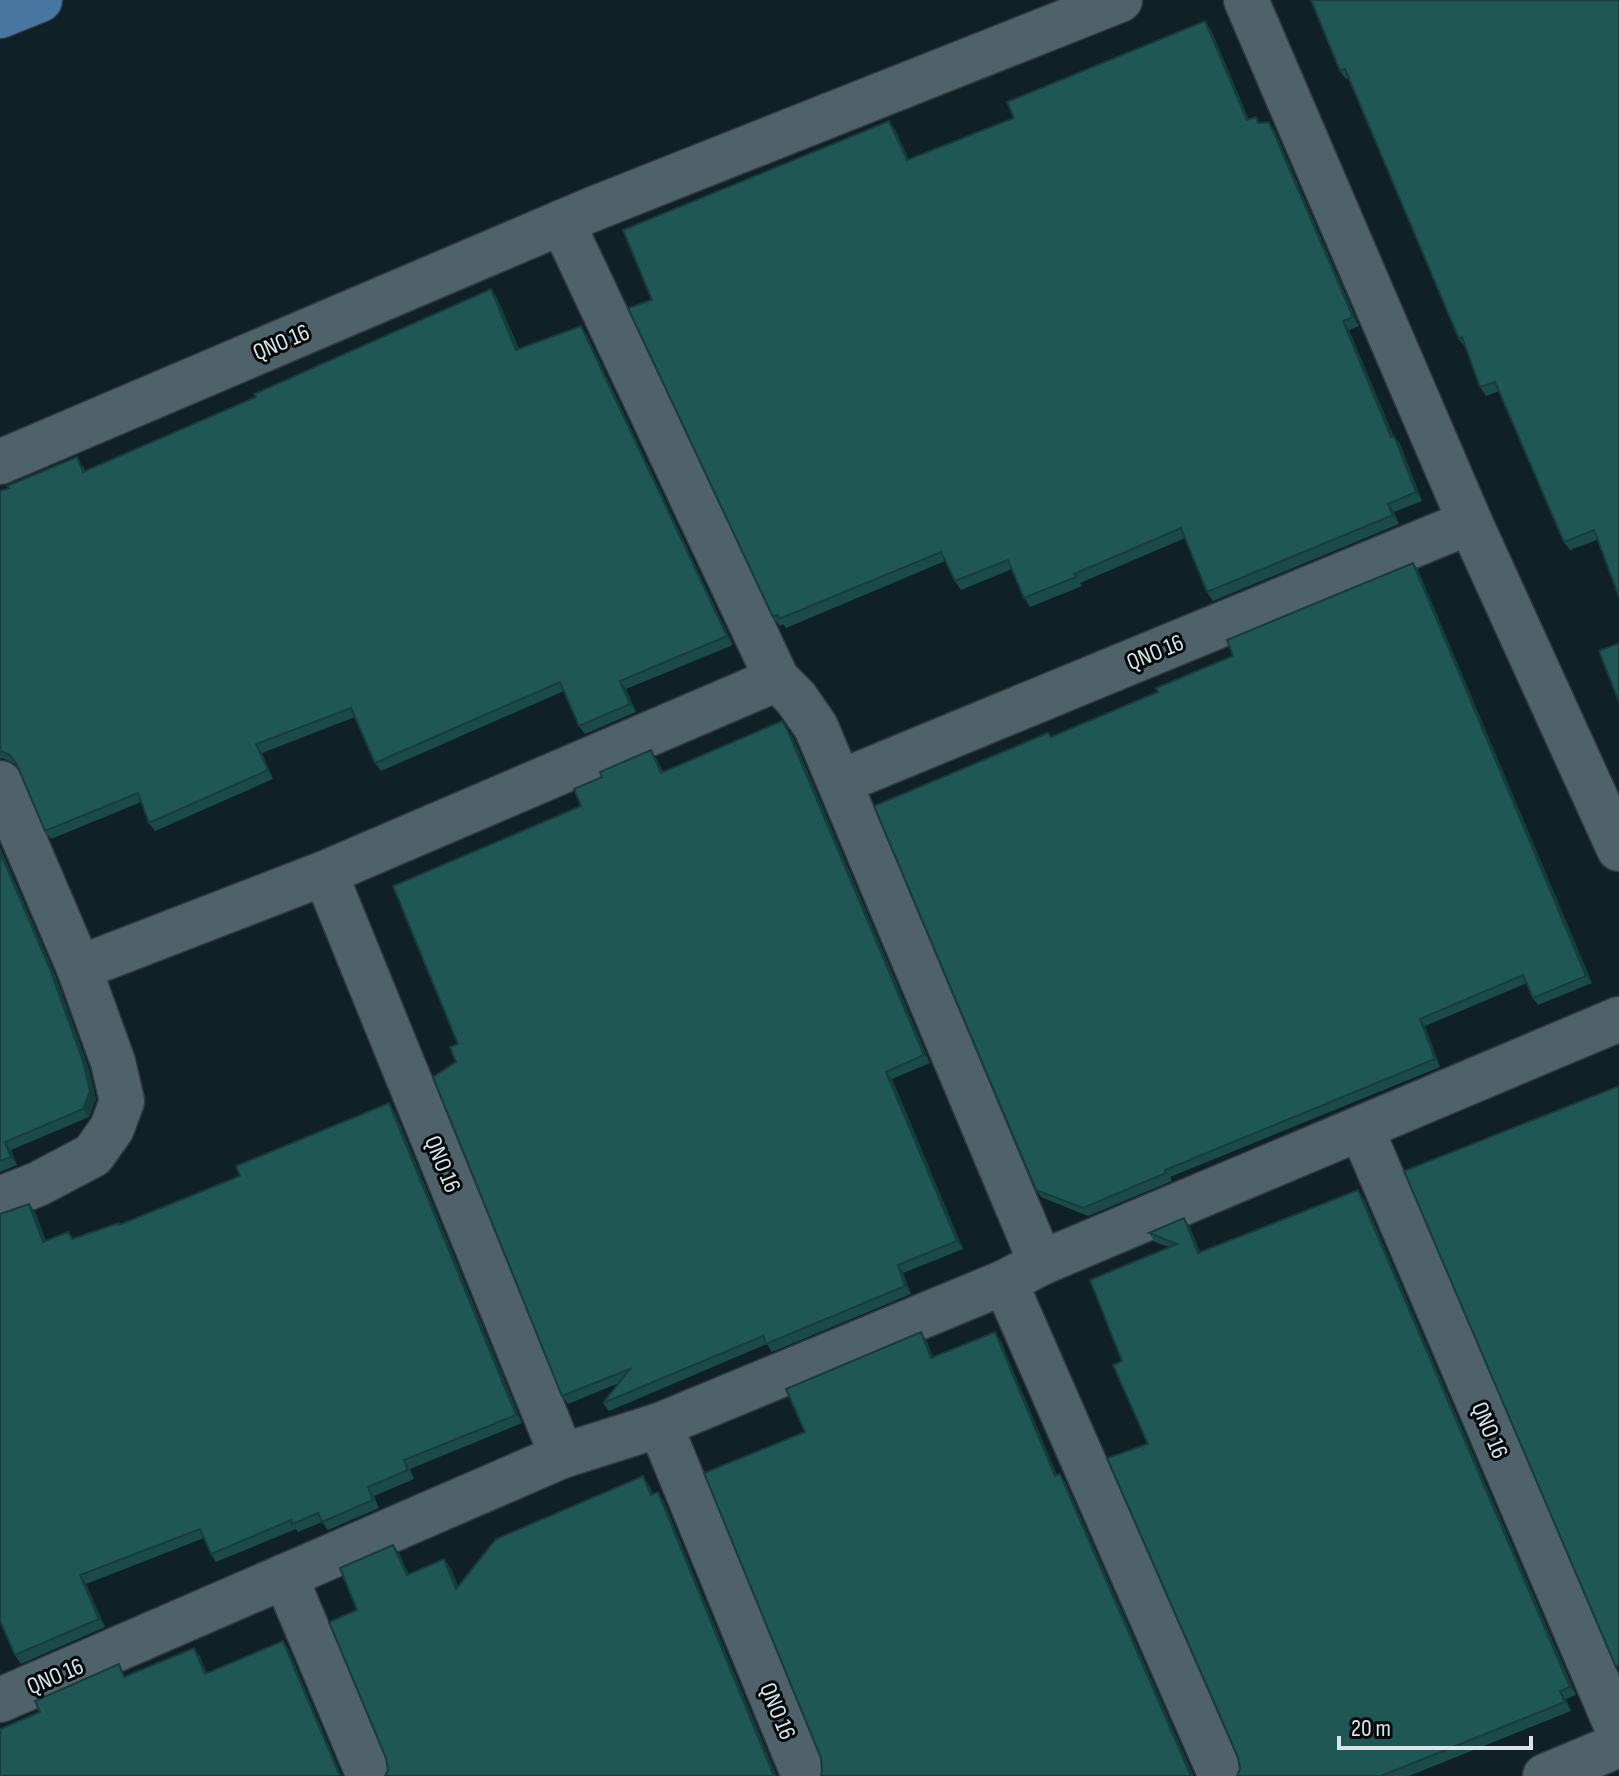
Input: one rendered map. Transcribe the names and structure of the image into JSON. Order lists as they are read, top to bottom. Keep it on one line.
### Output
{"streets":{"street":["QNO 16"]},"scale_bar":"20 m"}
